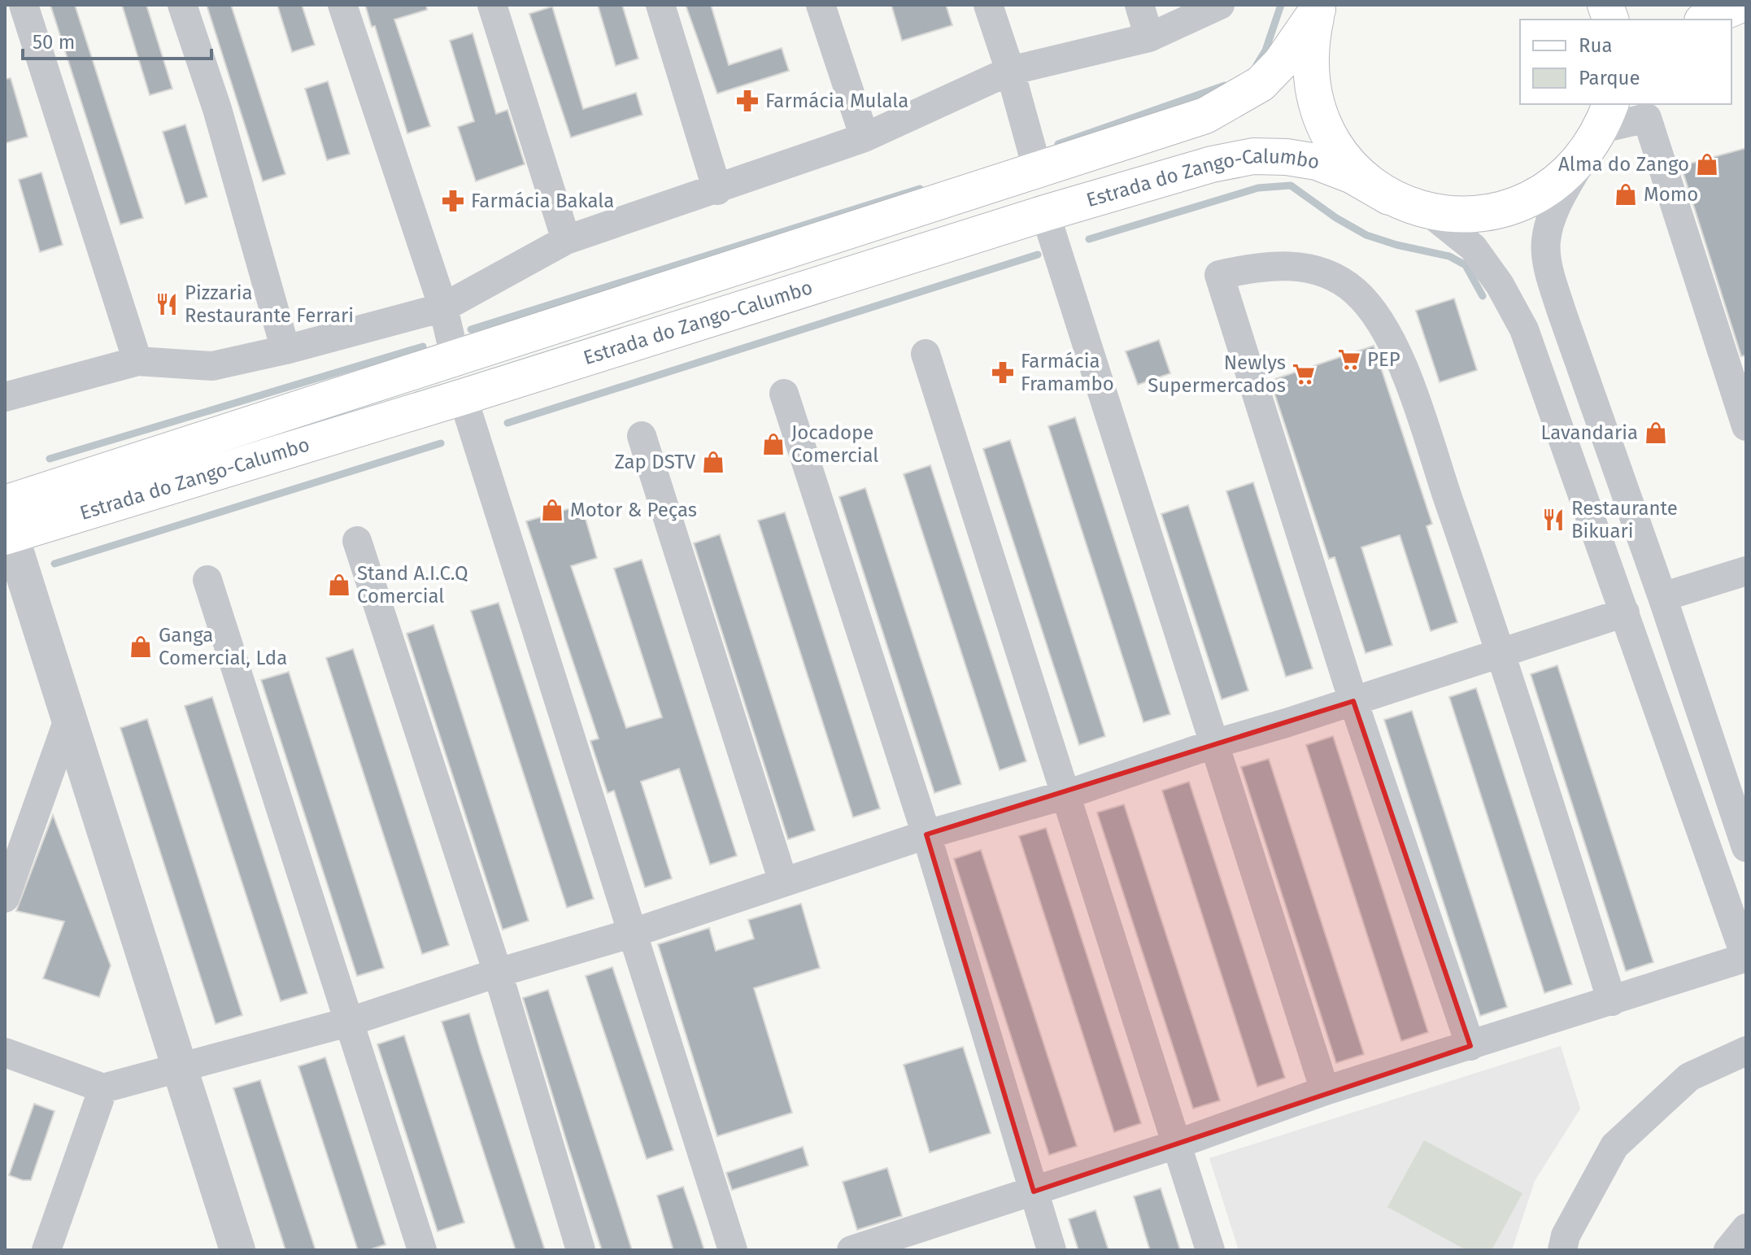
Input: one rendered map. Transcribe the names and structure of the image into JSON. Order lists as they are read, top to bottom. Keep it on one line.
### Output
{"streets":{"main road":["Estrada do Zango-Calumbo"]},"places":{"pharmacy":["Farmácia Mulala","Farmácia Bakala","Farmácia Framambo"],"shop":["Alma do Zango","Momo","Lavandaria","Jocadope Comercial","Zap DSTV","Motor & Peças","Stand A.I.C.Q Comercial","Ganga Comercial, Lda"],"restaurant":["Pizzaria Restaurante Ferrari","Restaurante Bikuari"],"supermarket":["PEP","Newlys Supermercados"]},"legend":["Rua","Parque"],"scale_bar":"50 m"}
